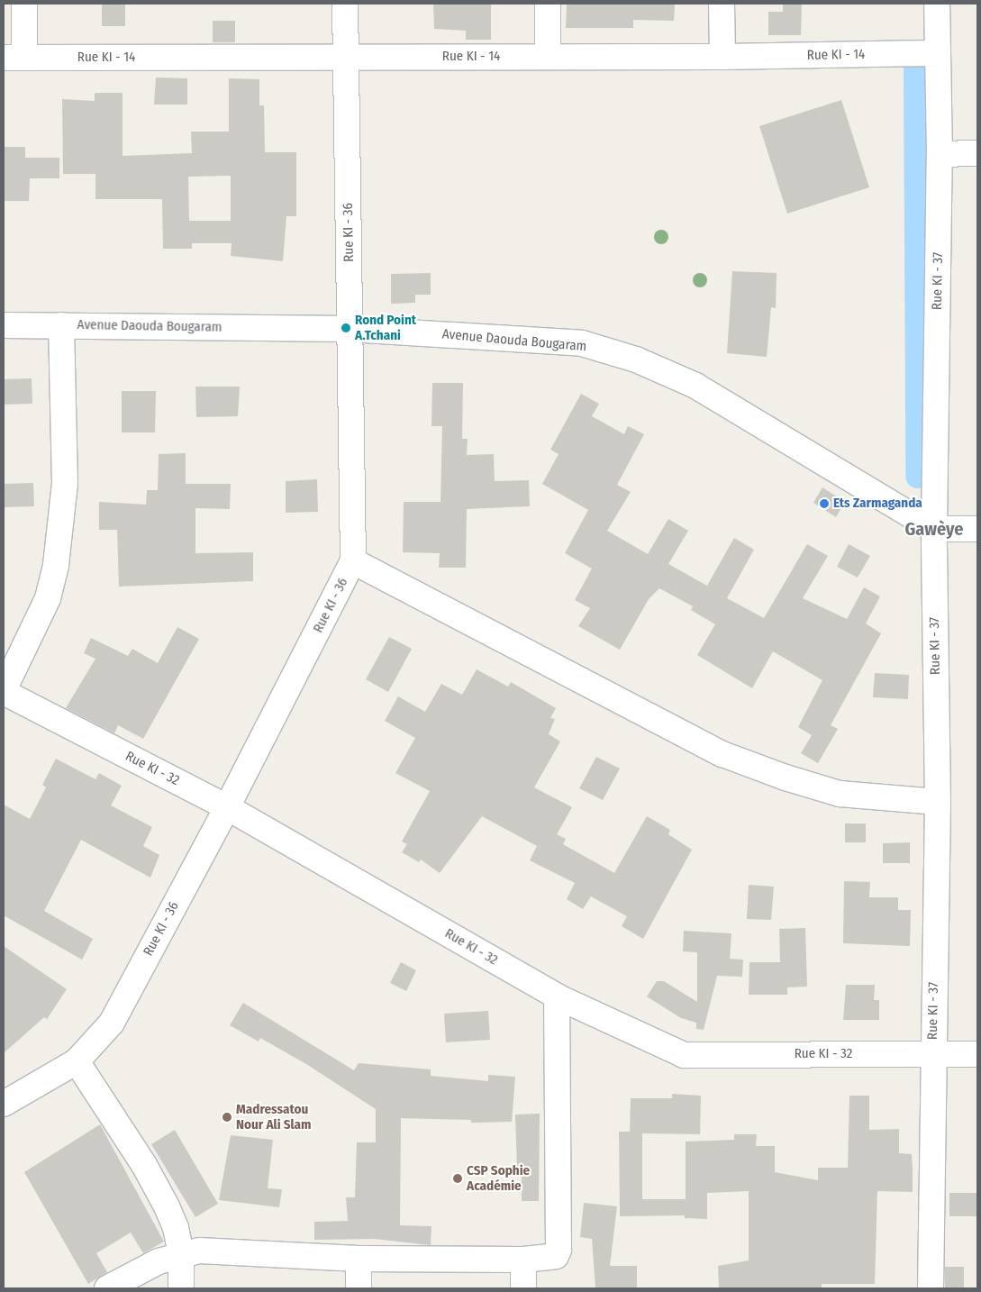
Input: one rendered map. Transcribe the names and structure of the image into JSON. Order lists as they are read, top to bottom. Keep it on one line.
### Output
{"streets":{"street":["Rue KI - 14","Rue KI - 36","Rue KI - 37","Avenue Daouda Bougaram","Rue KI - 32"]},"crossings":[["Rue KI - 14","Rue KI - 36"],["Rue KI - 14","Rue KI - 37"],["Rue KI - 36","Avenue Daouda Bougaram"],["Rue KI - 36","Rue KI - 32"],["Rue KI - 37","Avenue Daouda Bougaram"],["Rue KI - 37","Rue KI - 32"]],"districts":["Gawèye"],"places":["Rond Point A.Tchani","Ets Zarmaganda","Madressatou Nour Ali Slam","CSP Sophie Académie"]}
